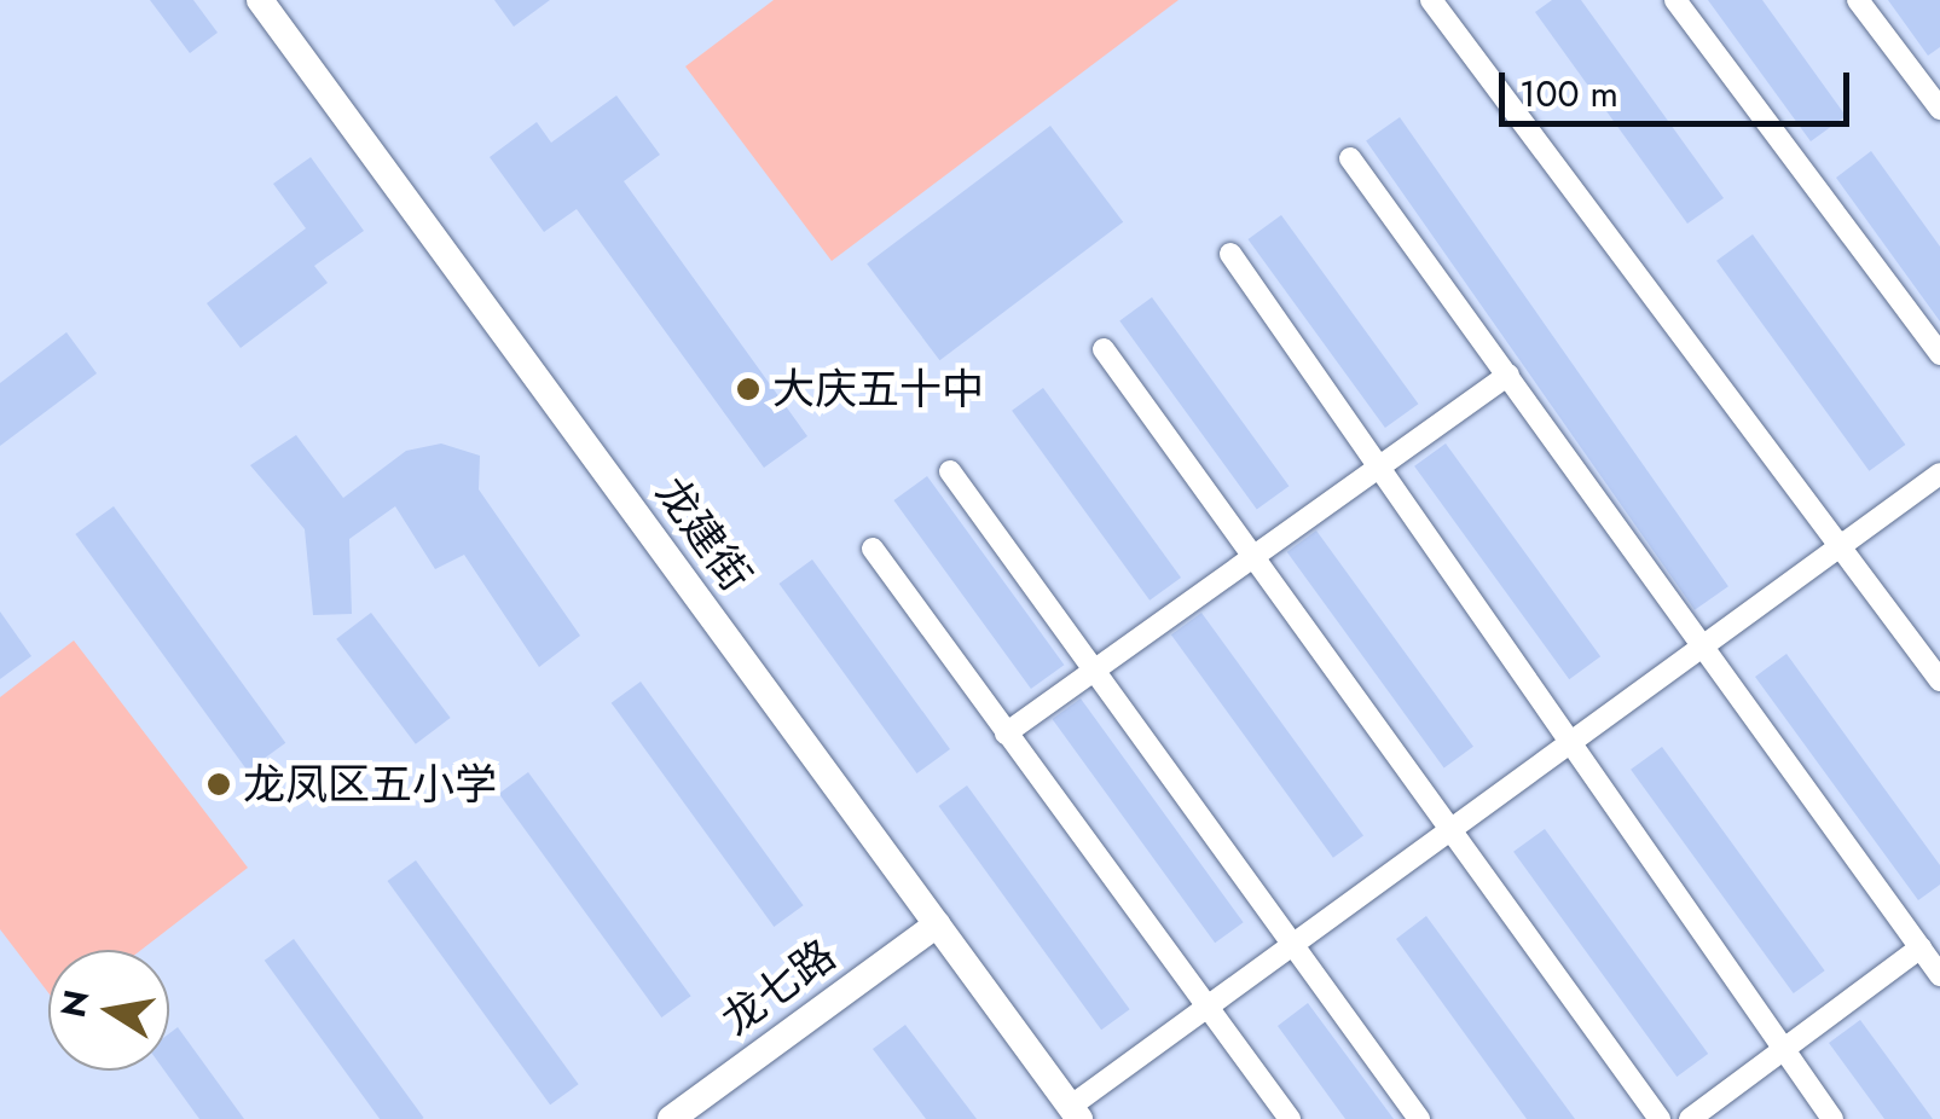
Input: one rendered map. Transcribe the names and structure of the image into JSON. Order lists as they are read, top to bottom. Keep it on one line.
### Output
{"streets":{"street":["龙建街","龙七路"]},"crossings":[["龙建街","龙七路"]],"places":["大庆五十中","龙凤区五小学"],"scale_bar":"100 m","north":"left"}
